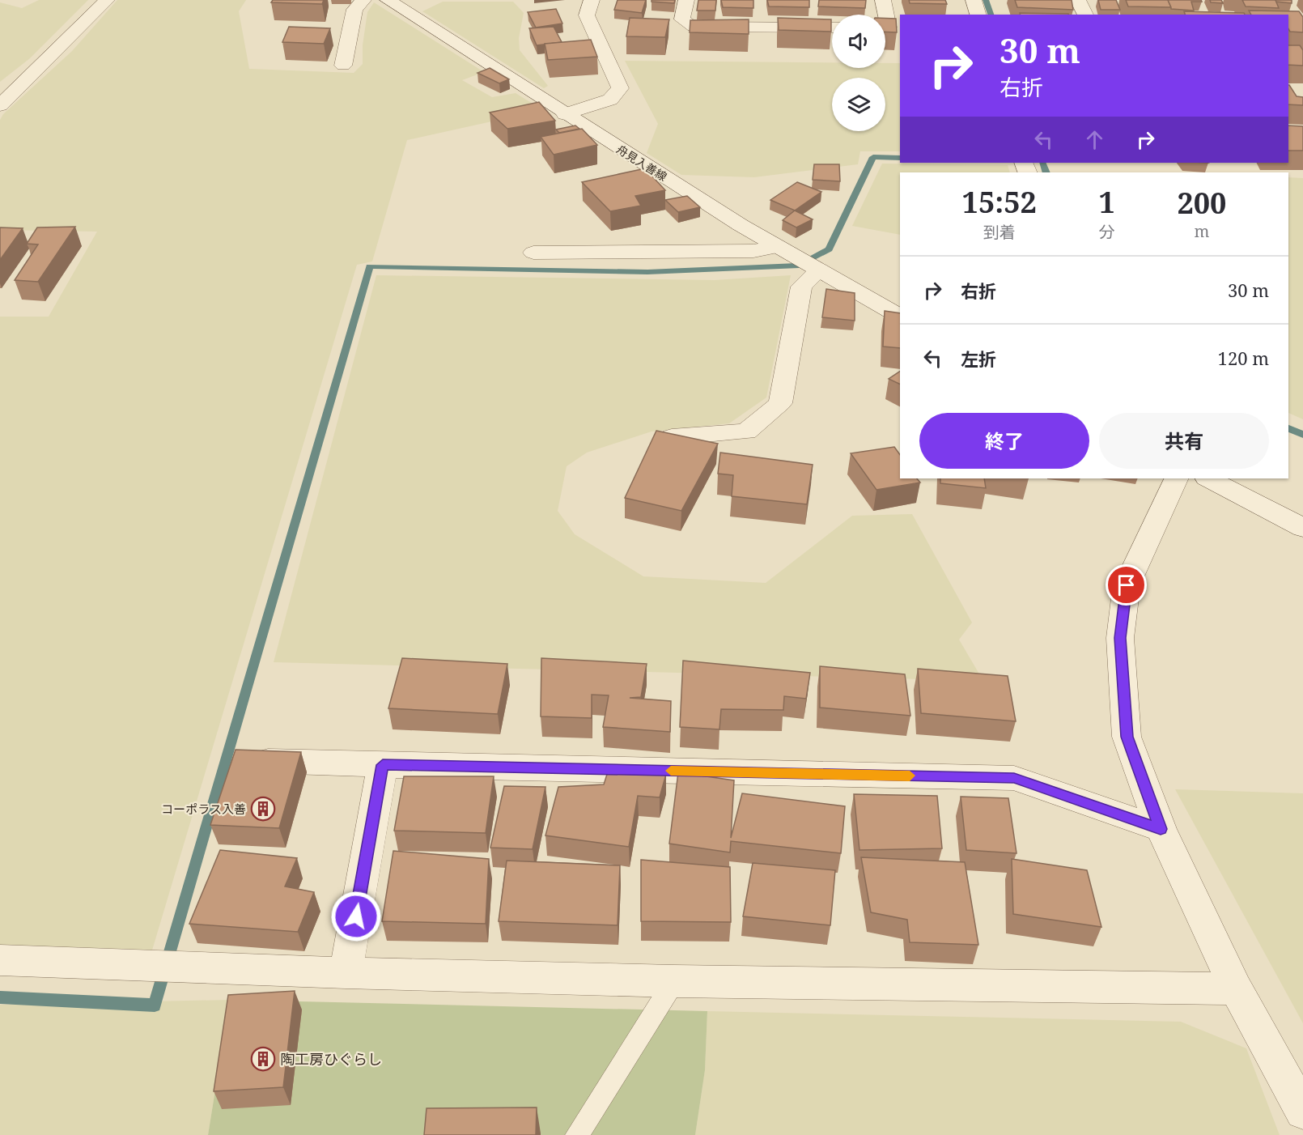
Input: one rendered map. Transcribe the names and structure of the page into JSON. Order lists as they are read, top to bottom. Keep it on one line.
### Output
{"streets":{"street":["舟見入善線"]},"places":{"building":["コーポラス入善","陶工房ひぐらし"]},"page":{"turn":["30 m","右折"],"eta":["15:52","到着","1","分","200","m"],"list":[{"name":"右折","value":"30 m"},{"name":"左折","value":"120 m"}],"buttons":["終了","共有"]}}
